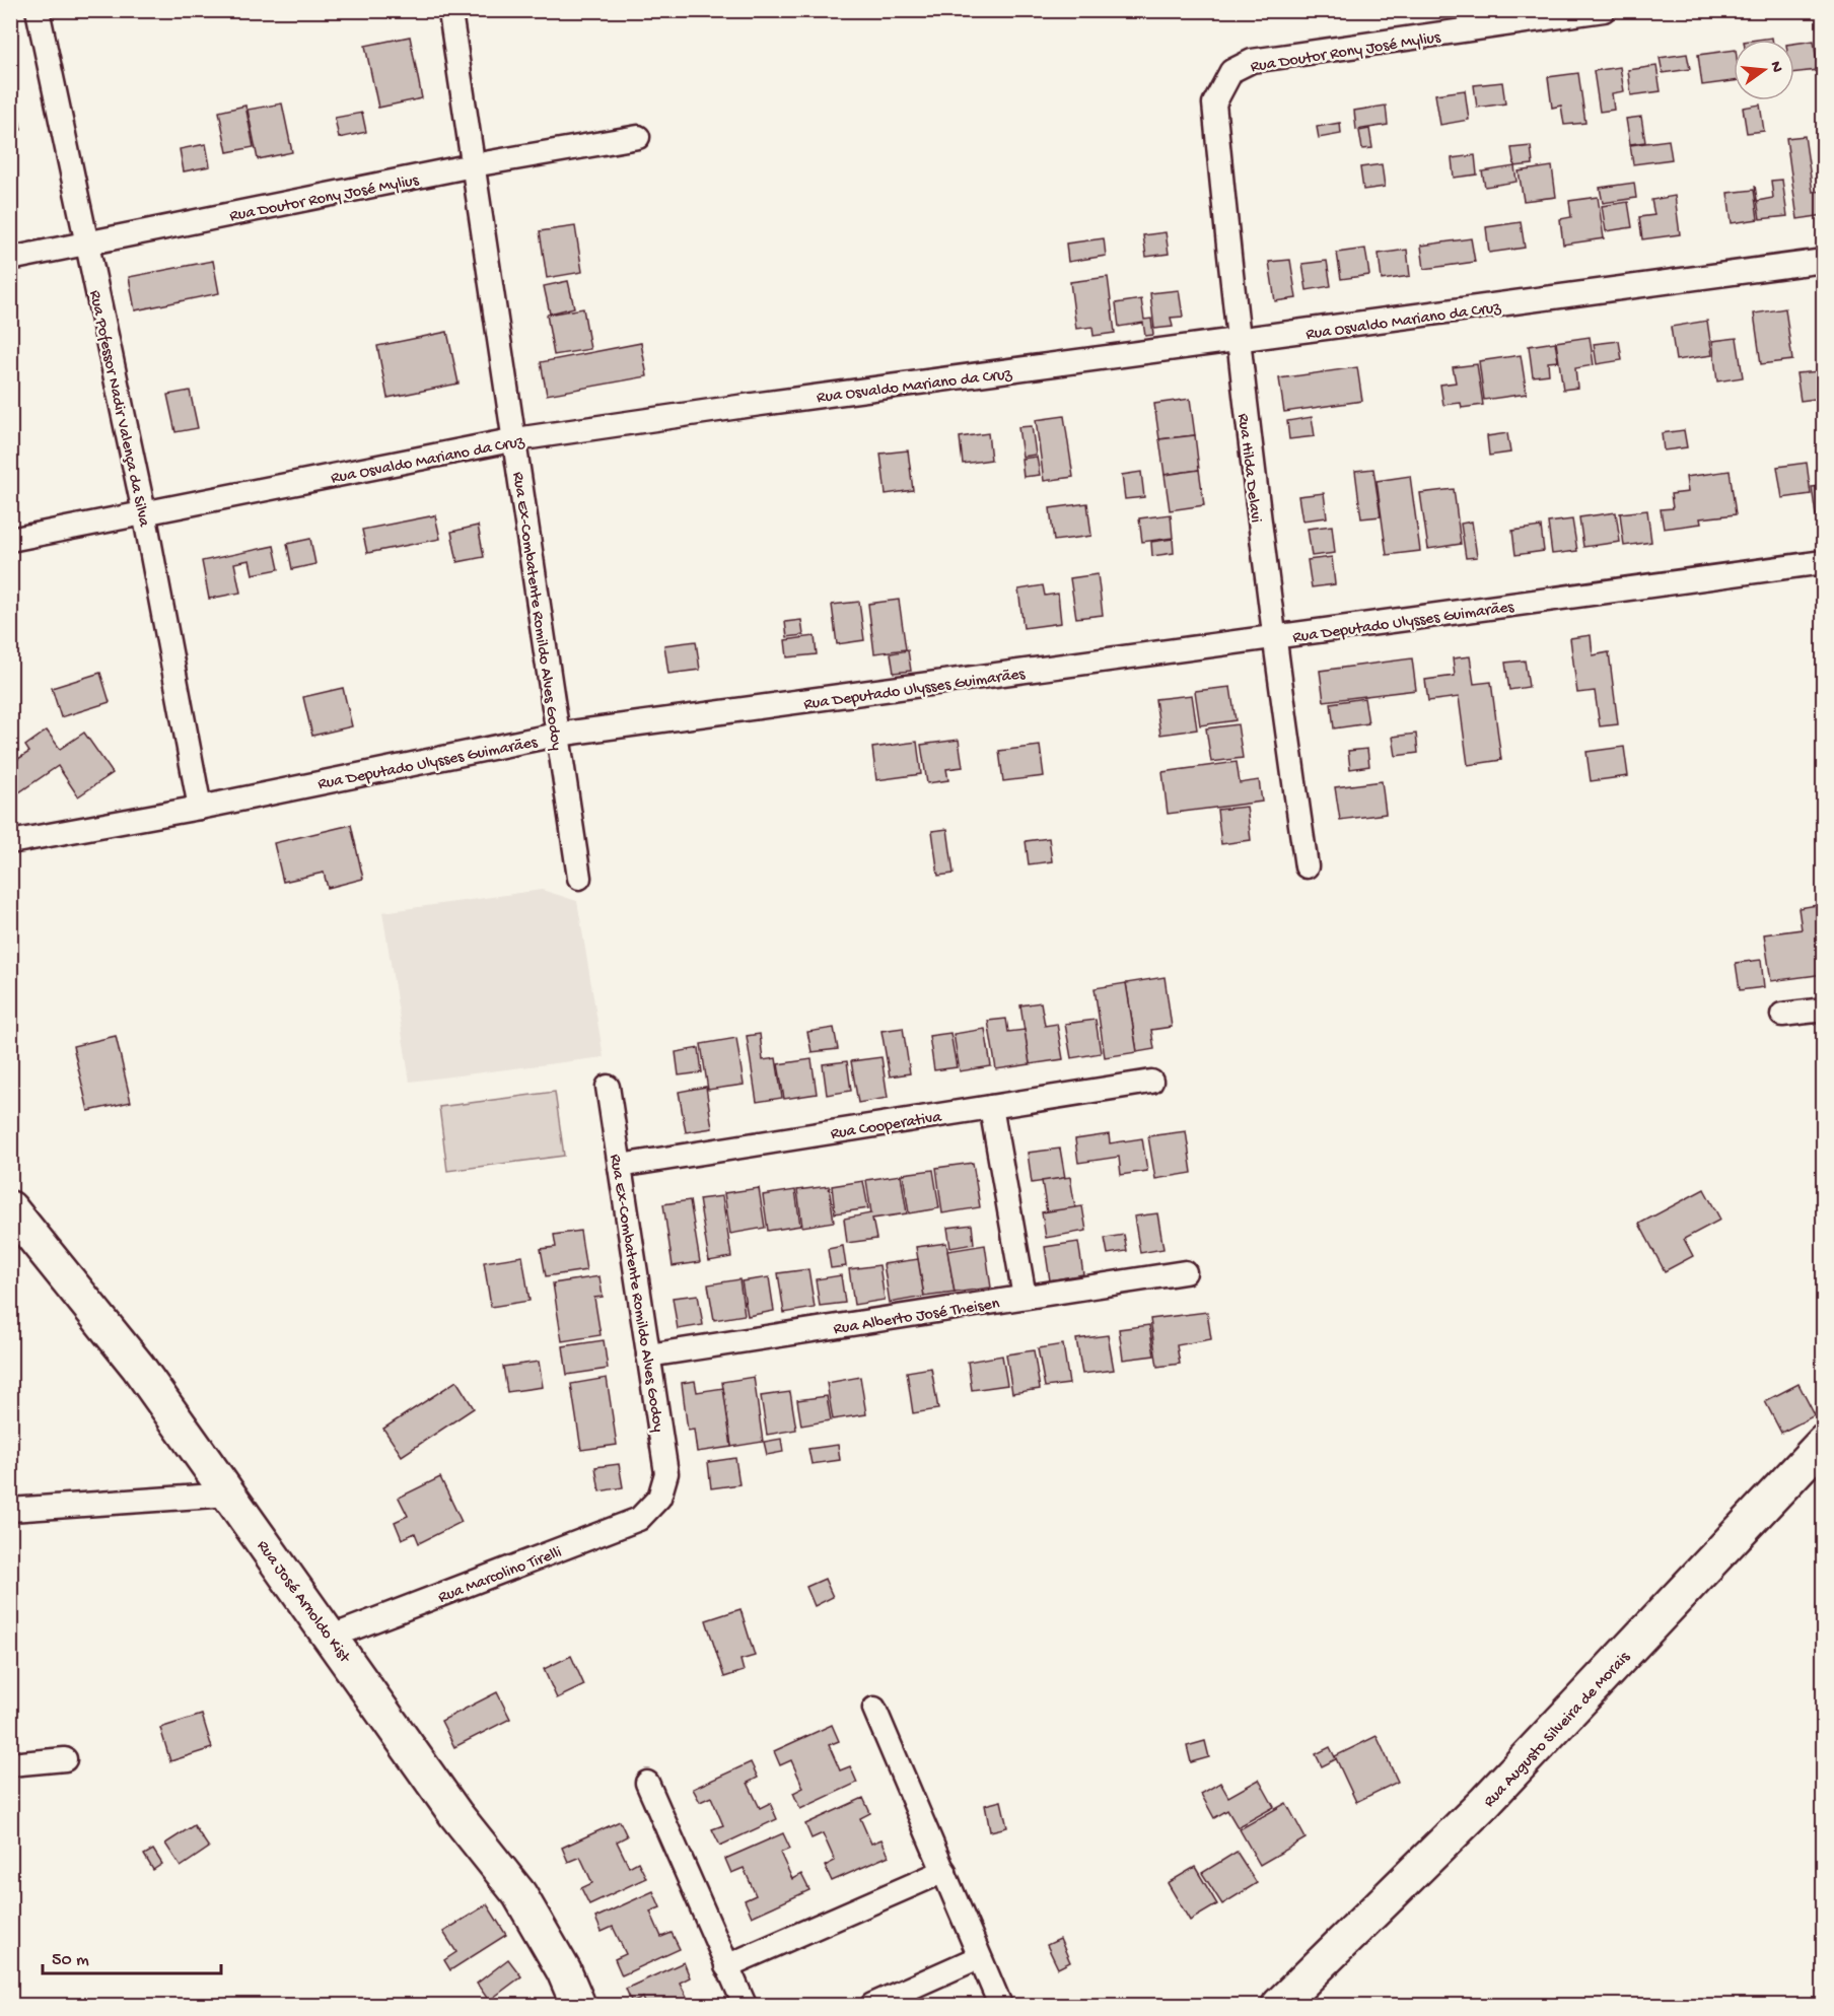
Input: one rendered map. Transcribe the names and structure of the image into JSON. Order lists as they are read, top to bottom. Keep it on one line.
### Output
{"streets":{"street":["Rua Doutor Rony José Mylius","Rua Osvaldo Mariano da Cruz","Rua Pofessor Nadir Valença da Silva","Rua Hilda Delavi","Rua Ex-Combatente Romildo Alves Godoy","Rua Deputado Ulysses Guimarães","Rua Cooperativa","Rua Alberto José Theisen","Rua Marcolino Tirelli","Rua José Arnoldo Kist","Rua Augusto Silveira de Morais"]},"crossings":[["Rua Doutor Rony José Mylius","Rua Pofessor Nadir Valença da Silva"],["Rua Doutor Rony José Mylius","Rua Hilda Delavi"],["Rua Doutor Rony José Mylius","Rua Ex-Combatente Romildo Alves Godoy"],["Rua Osvaldo Mariano da Cruz","Rua Pofessor Nadir Valença da Silva"],["Rua Osvaldo Mariano da Cruz","Rua Hilda Delavi"],["Rua Osvaldo Mariano da Cruz","Rua Ex-Combatente Romildo Alves Godoy"],["Rua Pofessor Nadir Valença da Silva","Rua Deputado Ulysses Guimarães"],["Rua Hilda Delavi","Rua Deputado Ulysses Guimarães"],["Rua Ex-Combatente Romildo Alves Godoy","Rua Deputado Ulysses Guimarães"],["Rua Ex-Combatente Romildo Alves Godoy","Rua Cooperativa"],["Rua Ex-Combatente Romildo Alves Godoy","Rua Alberto José Theisen"],["Rua Ex-Combatente Romildo Alves Godoy","Rua Marcolino Tirelli"],["Rua Marcolino Tirelli","Rua José Arnoldo Kist"]],"scale_bar":"50 m","north":"right"}
